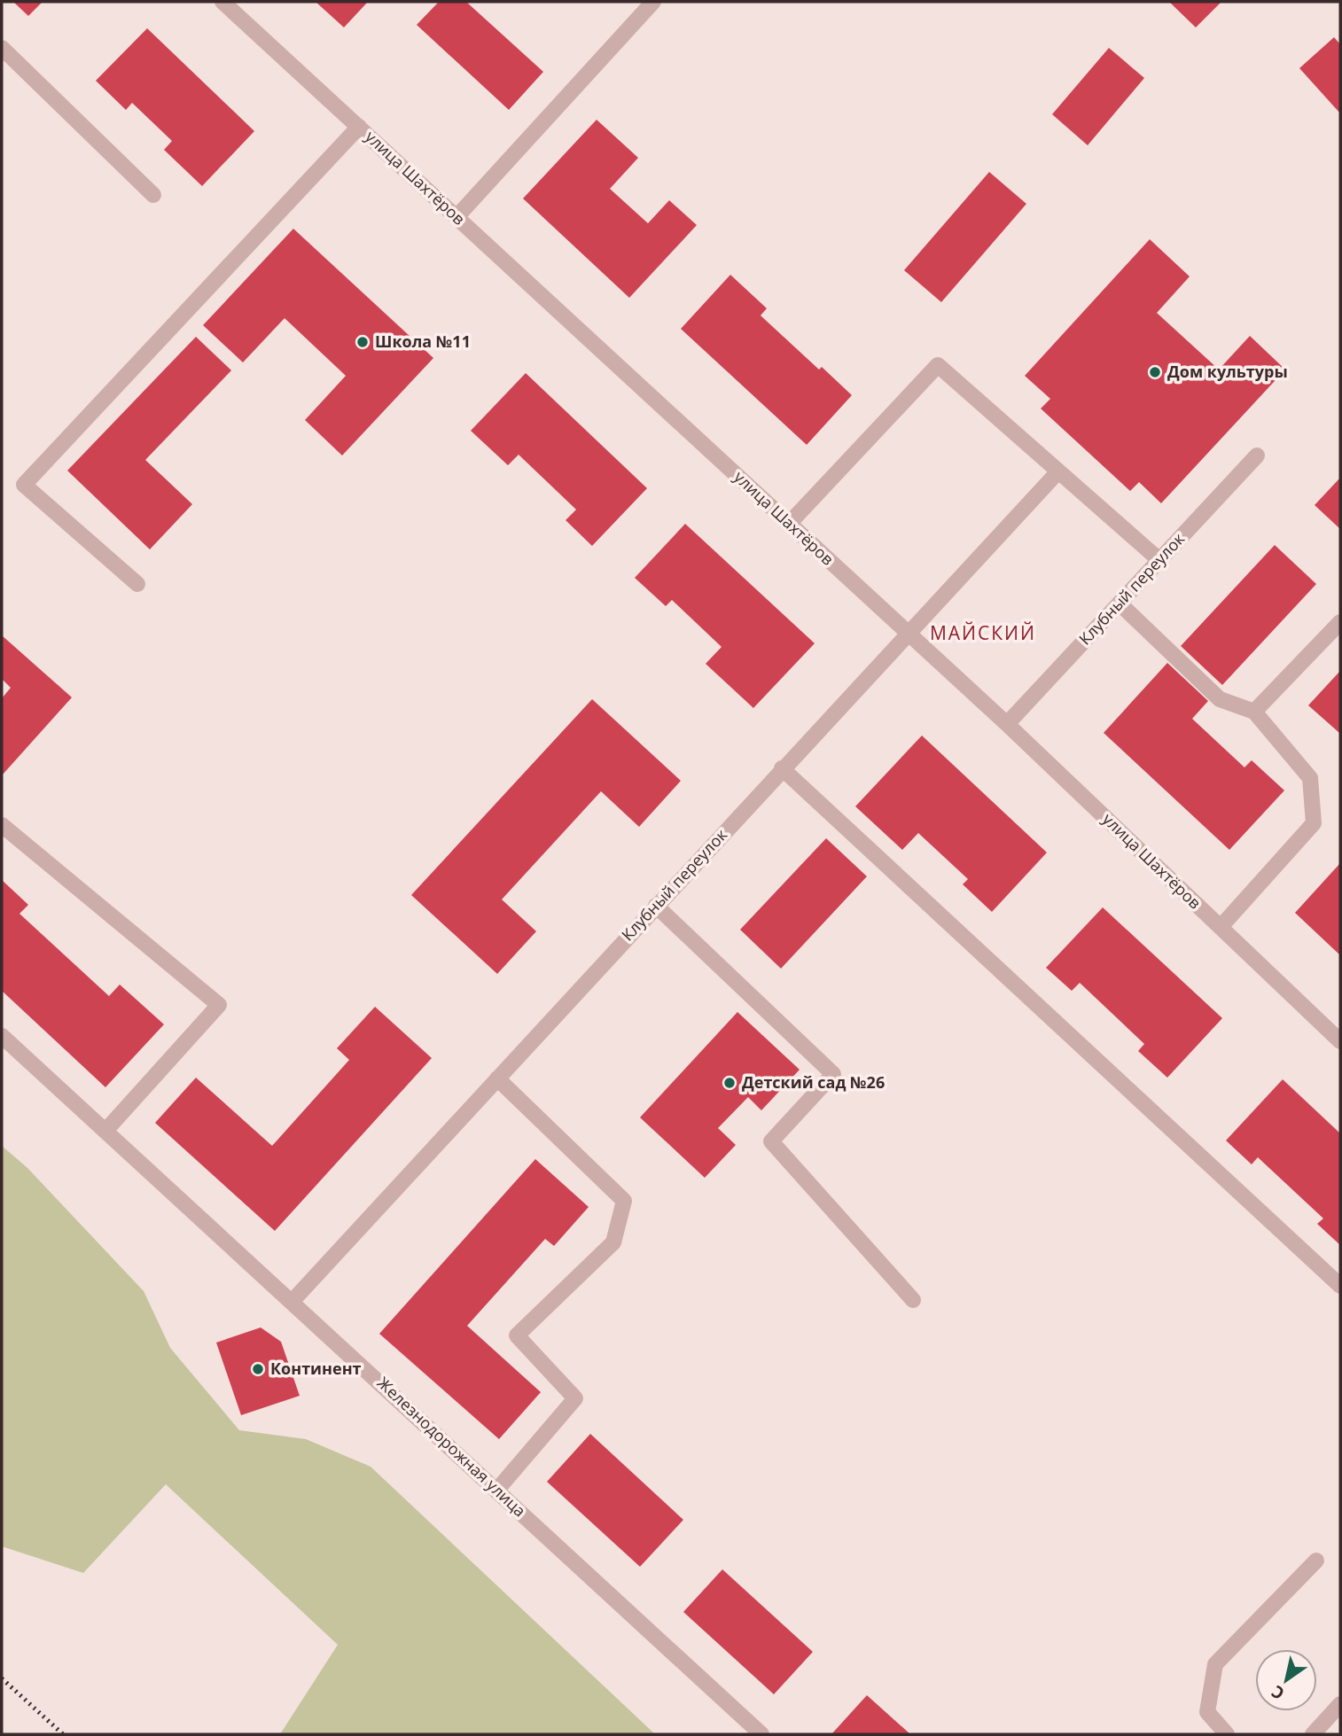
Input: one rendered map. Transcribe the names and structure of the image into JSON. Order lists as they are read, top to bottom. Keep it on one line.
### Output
{"streets":{"street":["улица Шахтёров","Клубный переулок","Железнодорожная улица"]},"crossings":[["улица Шахтёров","Клубный переулок"],["Клубный переулок","Железнодорожная улица"]],"districts":["МАЙСКИЙ"],"places":["Школа №11","Дом культуры","Детский сад №26","Континент"],"north":"bottom left"}
